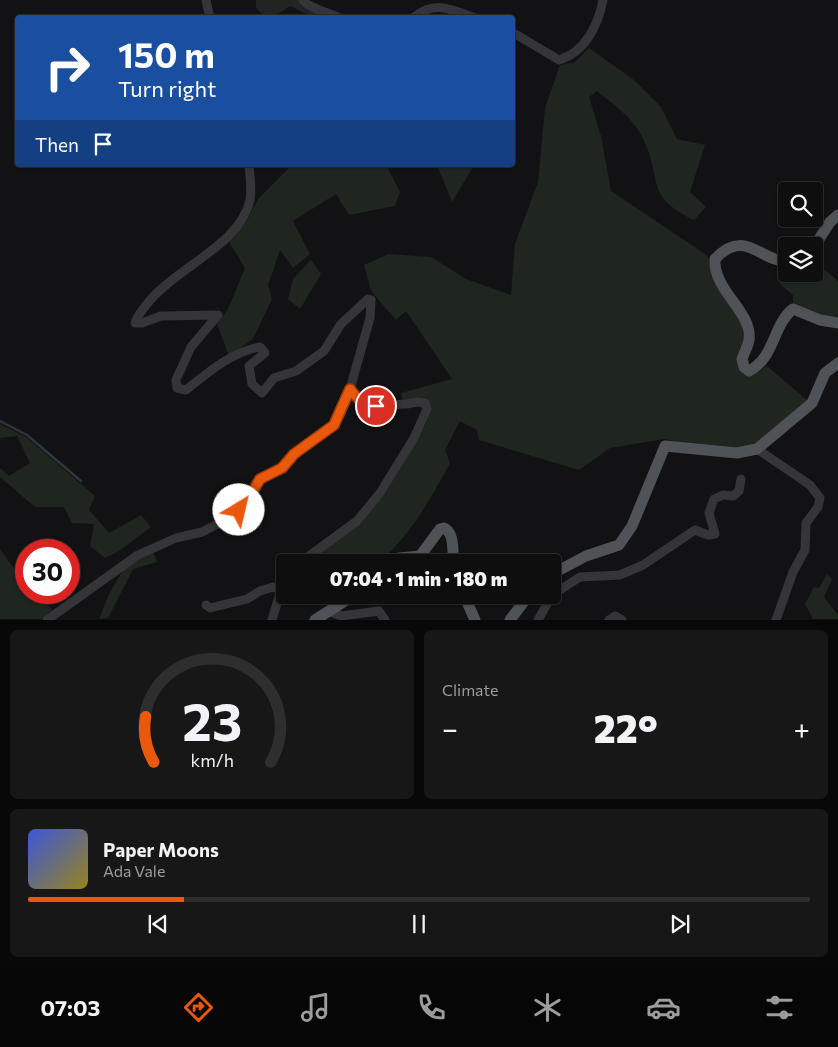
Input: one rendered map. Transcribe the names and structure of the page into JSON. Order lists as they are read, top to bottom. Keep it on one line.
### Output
{"page":{"turn":["150 m","Turn right"],"then":"Then","limit":"30","trip":"07:04 · 1 min · 180 m","tile":"Climate","heat":["−","22°","+"],"song":["Paper Moons","Ada Vale"],"tabs":"07:03","gauge":["23","km/h"]}}
